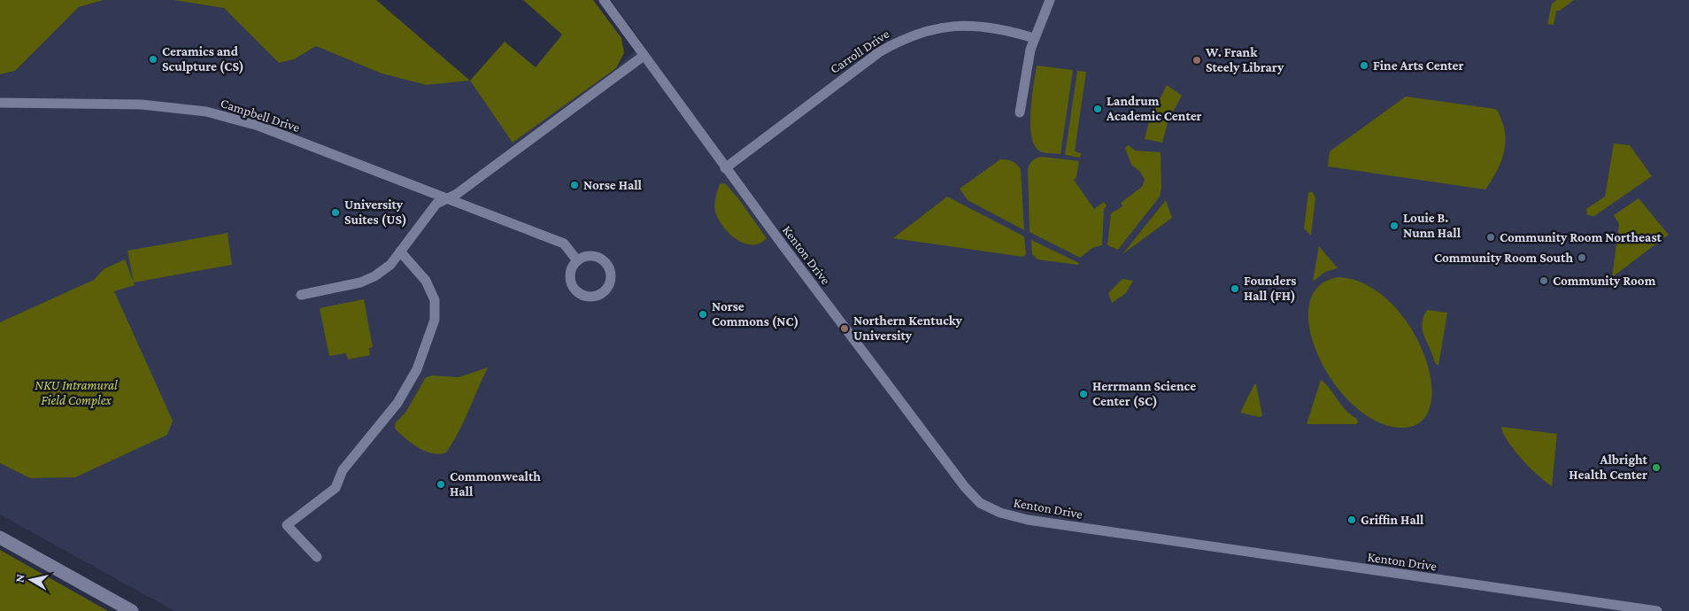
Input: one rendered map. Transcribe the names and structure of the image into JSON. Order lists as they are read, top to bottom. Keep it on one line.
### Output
{"streets":{"street":["Carroll Drive","Campbell Drive","Kenton Drive"]},"crossings":[["Carroll Drive","Kenton Drive"]],"parks":["NKU Intramural Field Complex"],"places":["Ceramics and Sculpture (CS)","W. Frank Steely Library","Fine Arts Center","Landrum Academic Center","Norse Hall","University Suites (US)","Louie B. Nunn Hall","Community Room Northeast","Community Room South","Community Room","Founders Hall (FH)","Norse Commons (NC)","Northern Kentucky University","Herrmann Science Center (SC)","Albright Health Center","Commonwealth Hall","Griffin Hall"],"north":"left"}
